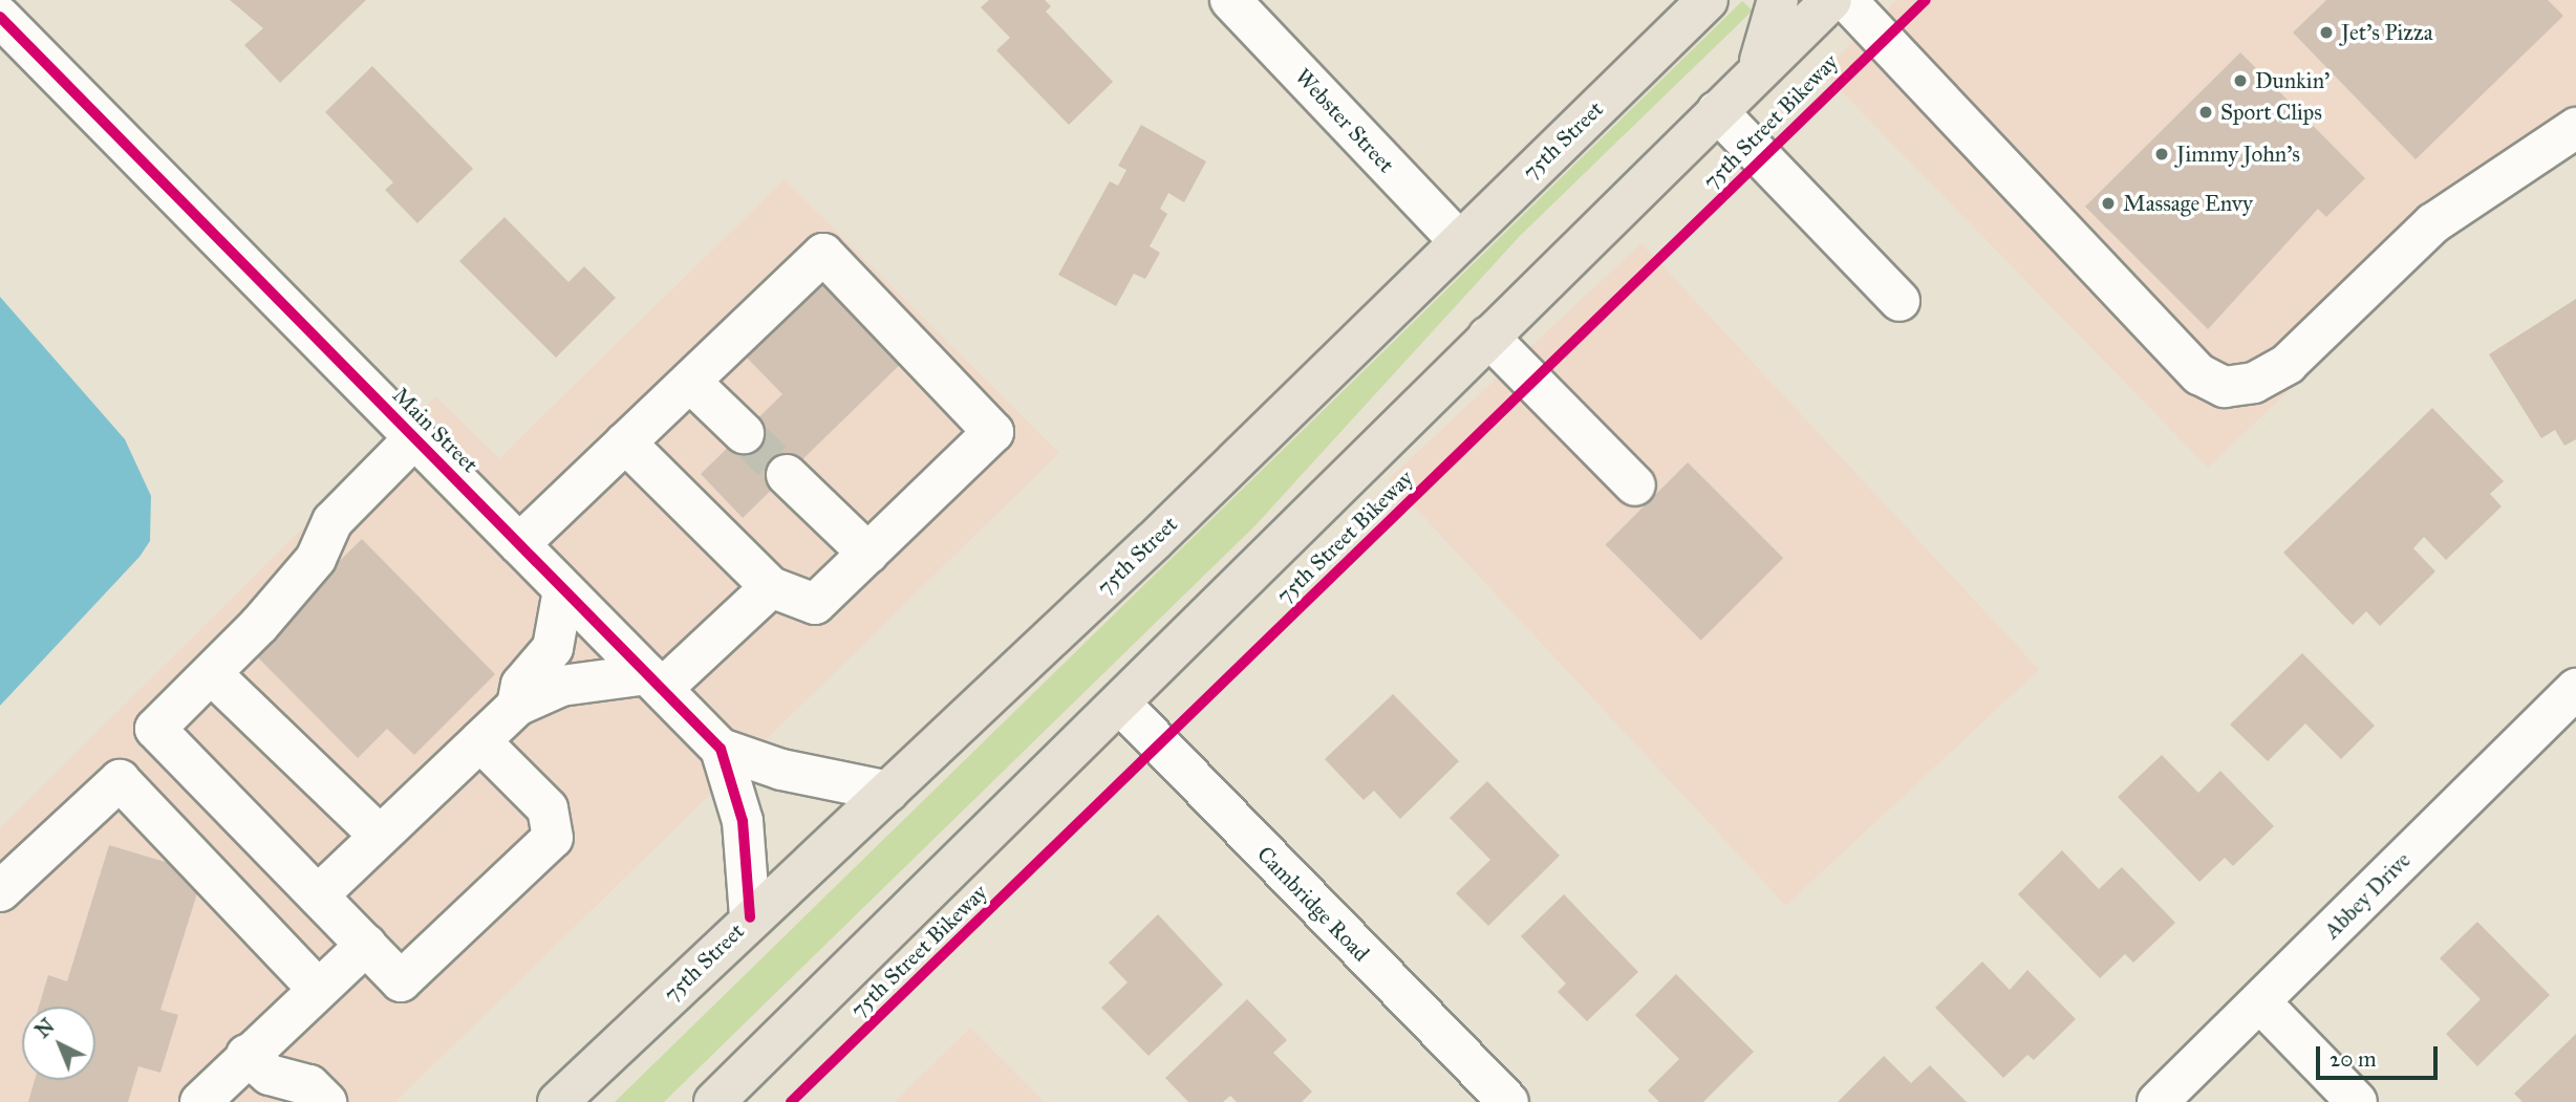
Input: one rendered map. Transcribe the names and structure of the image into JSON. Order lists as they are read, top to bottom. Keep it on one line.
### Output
{"streets":{"main road":["75th Street"],"street":["Webster Street","Main Street","Abbey Drive","Cambridge Road"],"cycle path":["75th Street Bikeway"]},"crossings":[["Webster Street","75th Street"],["75th Street","Main Street"]],"places":["Jet's Pizza","Dunkin'","Sport Clips","Jimmy John's","Massage Envy"],"scale_bar":"20 m","north":"top left"}
